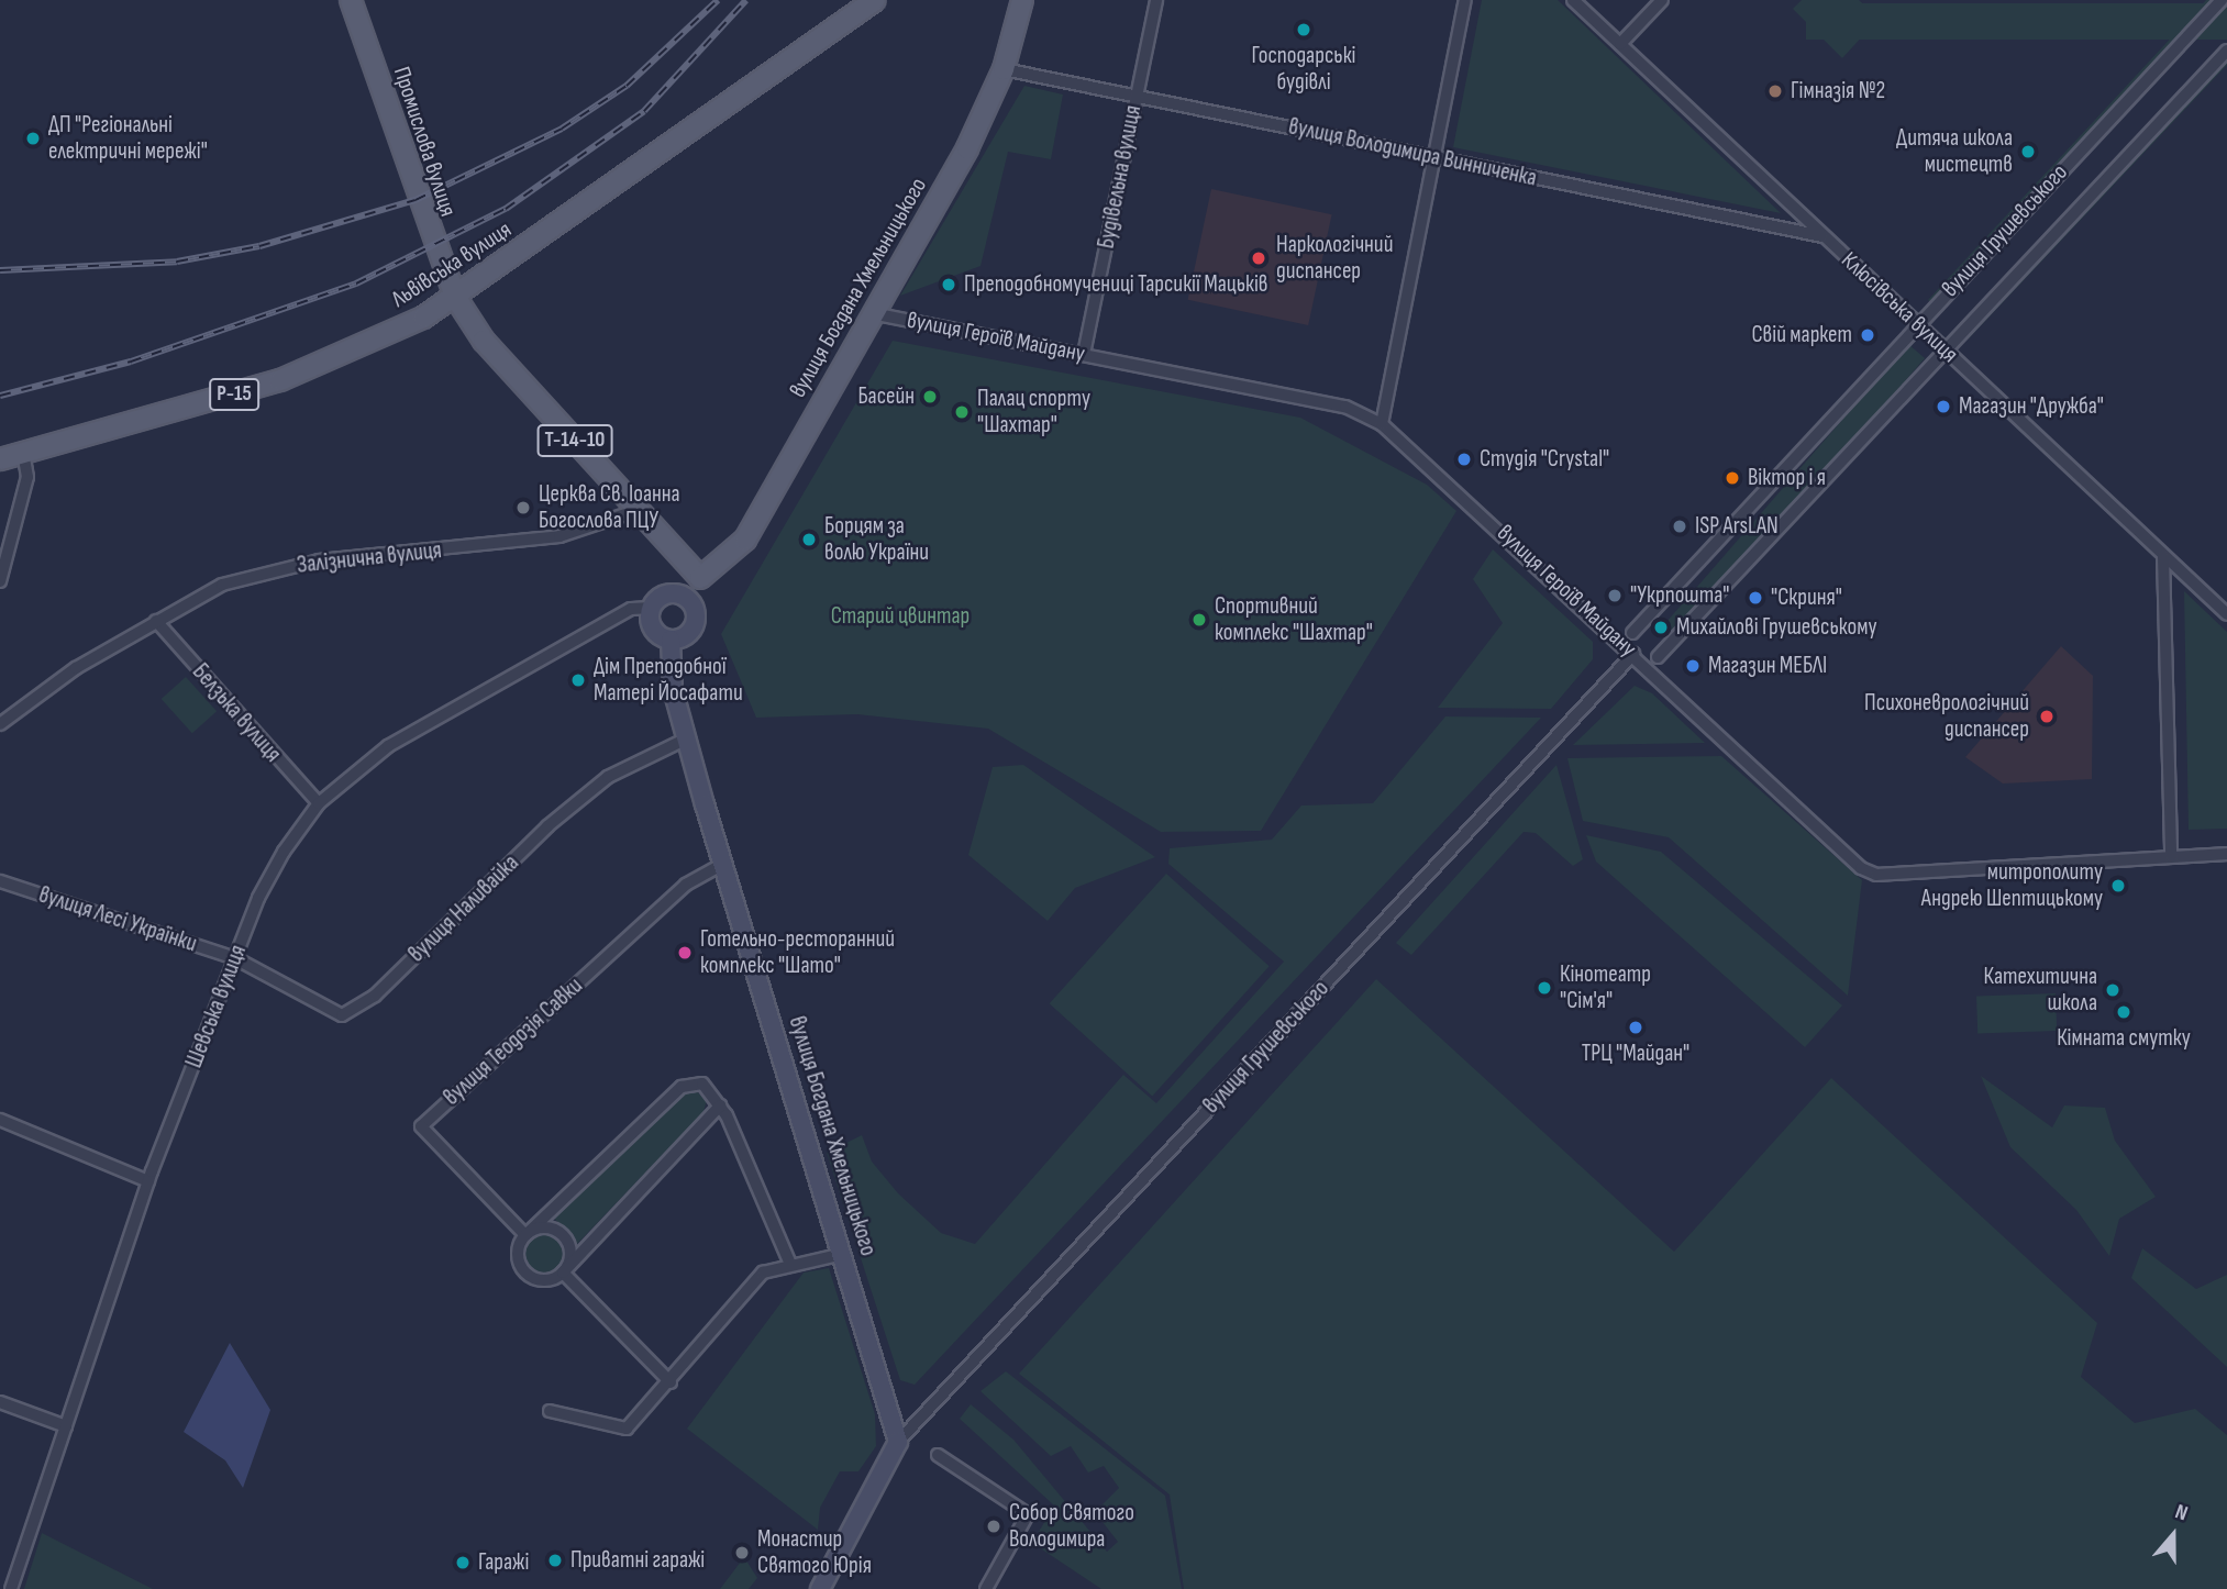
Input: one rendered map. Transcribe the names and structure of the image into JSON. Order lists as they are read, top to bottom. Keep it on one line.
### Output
{"streets":{"main road":["Промислова вулиця","Львівська вулиця","вулиця Богдана Хмельницького","Р-15","Т-14-10"],"street":["вулиця Володимира Винниченка","Будівельна вулиця","вулиця Грушевського","Клюсівська вулиця","вулиця Героїв Майдану","Залізнична вулиця","Белзька вулиця","вулиця Наливайка","вулиця Лесі Українки","Шевська вулиця","вулиця Теодозія Савки"]},"crossings":[["Промислова вулиця","Львівська вулиця"],["Промислова вулиця","Т-14-10"],["вулиця Володимира Винниченка","Будівельна вулиця"],["вулиця Володимира Винниченка","вулиця Богдана Хмельницького"],["вулиця Володимира Винниченка","Клюсівська вулиця"],["Будівельна вулиця","вулиця Героїв Майдану"],["вулиця Грушевського","вулиця Богдана Хмельницького"],["вулиця Грушевського","Клюсівська вулиця"],["вулиця Грушевського","вулиця Героїв Майдану"],["Львівська вулиця","Т-14-10"],["вулиця Богдана Хмельницького","вулиця Героїв Майдану"],["вулиця Богдана Хмельницького","Т-14-10"],["вулиця Богдана Хмельницького","вулиця Наливайка"],["вулиця Богдана Хмельницького","Шевська вулиця"],["вулиця Богдана Хмельницького","вулиця Теодозія Савки"],["Т-14-10","Залізнична вулиця"],["Залізнична вулиця","Белзька вулиця"],["Белзька вулиця","Шевська вулиця"],["вулиця Наливайка","вулиця Лесі Українки"],["вулиця Наливайка","Шевська вулиця"],["вулиця Лесі Українки","Шевська вулиця"]],"parks":["Старий цвинтар"],"places":["Господарські будівлі","Гімназія №2","ДП \"Регіональні електричні мережі\"","Дитяча школа мистецтв","Наркологічний диспансер","Преподобномучениці Тарсикії Мацьків","Свiй маркет","Басейн","Магазин \"Дружба\"","Палац спорту \"Шахтар\"","Студія \"Crystal\"","Віктор і я","Церква Св. Іоанна Богослова ПЦУ","ISP ArsLAN","Борцям за волю України","\"Укрпошта\"","\"Скриня\"","Спортивний комплекс \"Шахтар\"","Михайлові Грушевському","Магазин МЕБЛІ","Дім Преподобної Матері Йосафати","Психоневрологічний диспансер","митрополиту Андрею Шептицькому","Готельно-ресторанний комплекс \"Шато\"","Кінотеатр \"Сім'я\"","Катехитична школа","Кімната смутку","ТРЦ \"Майдан\"","Собор Святого Володимира","Монастир Святого Юрія","Приватні гаражі","Гаражі"],"north":"top"}
